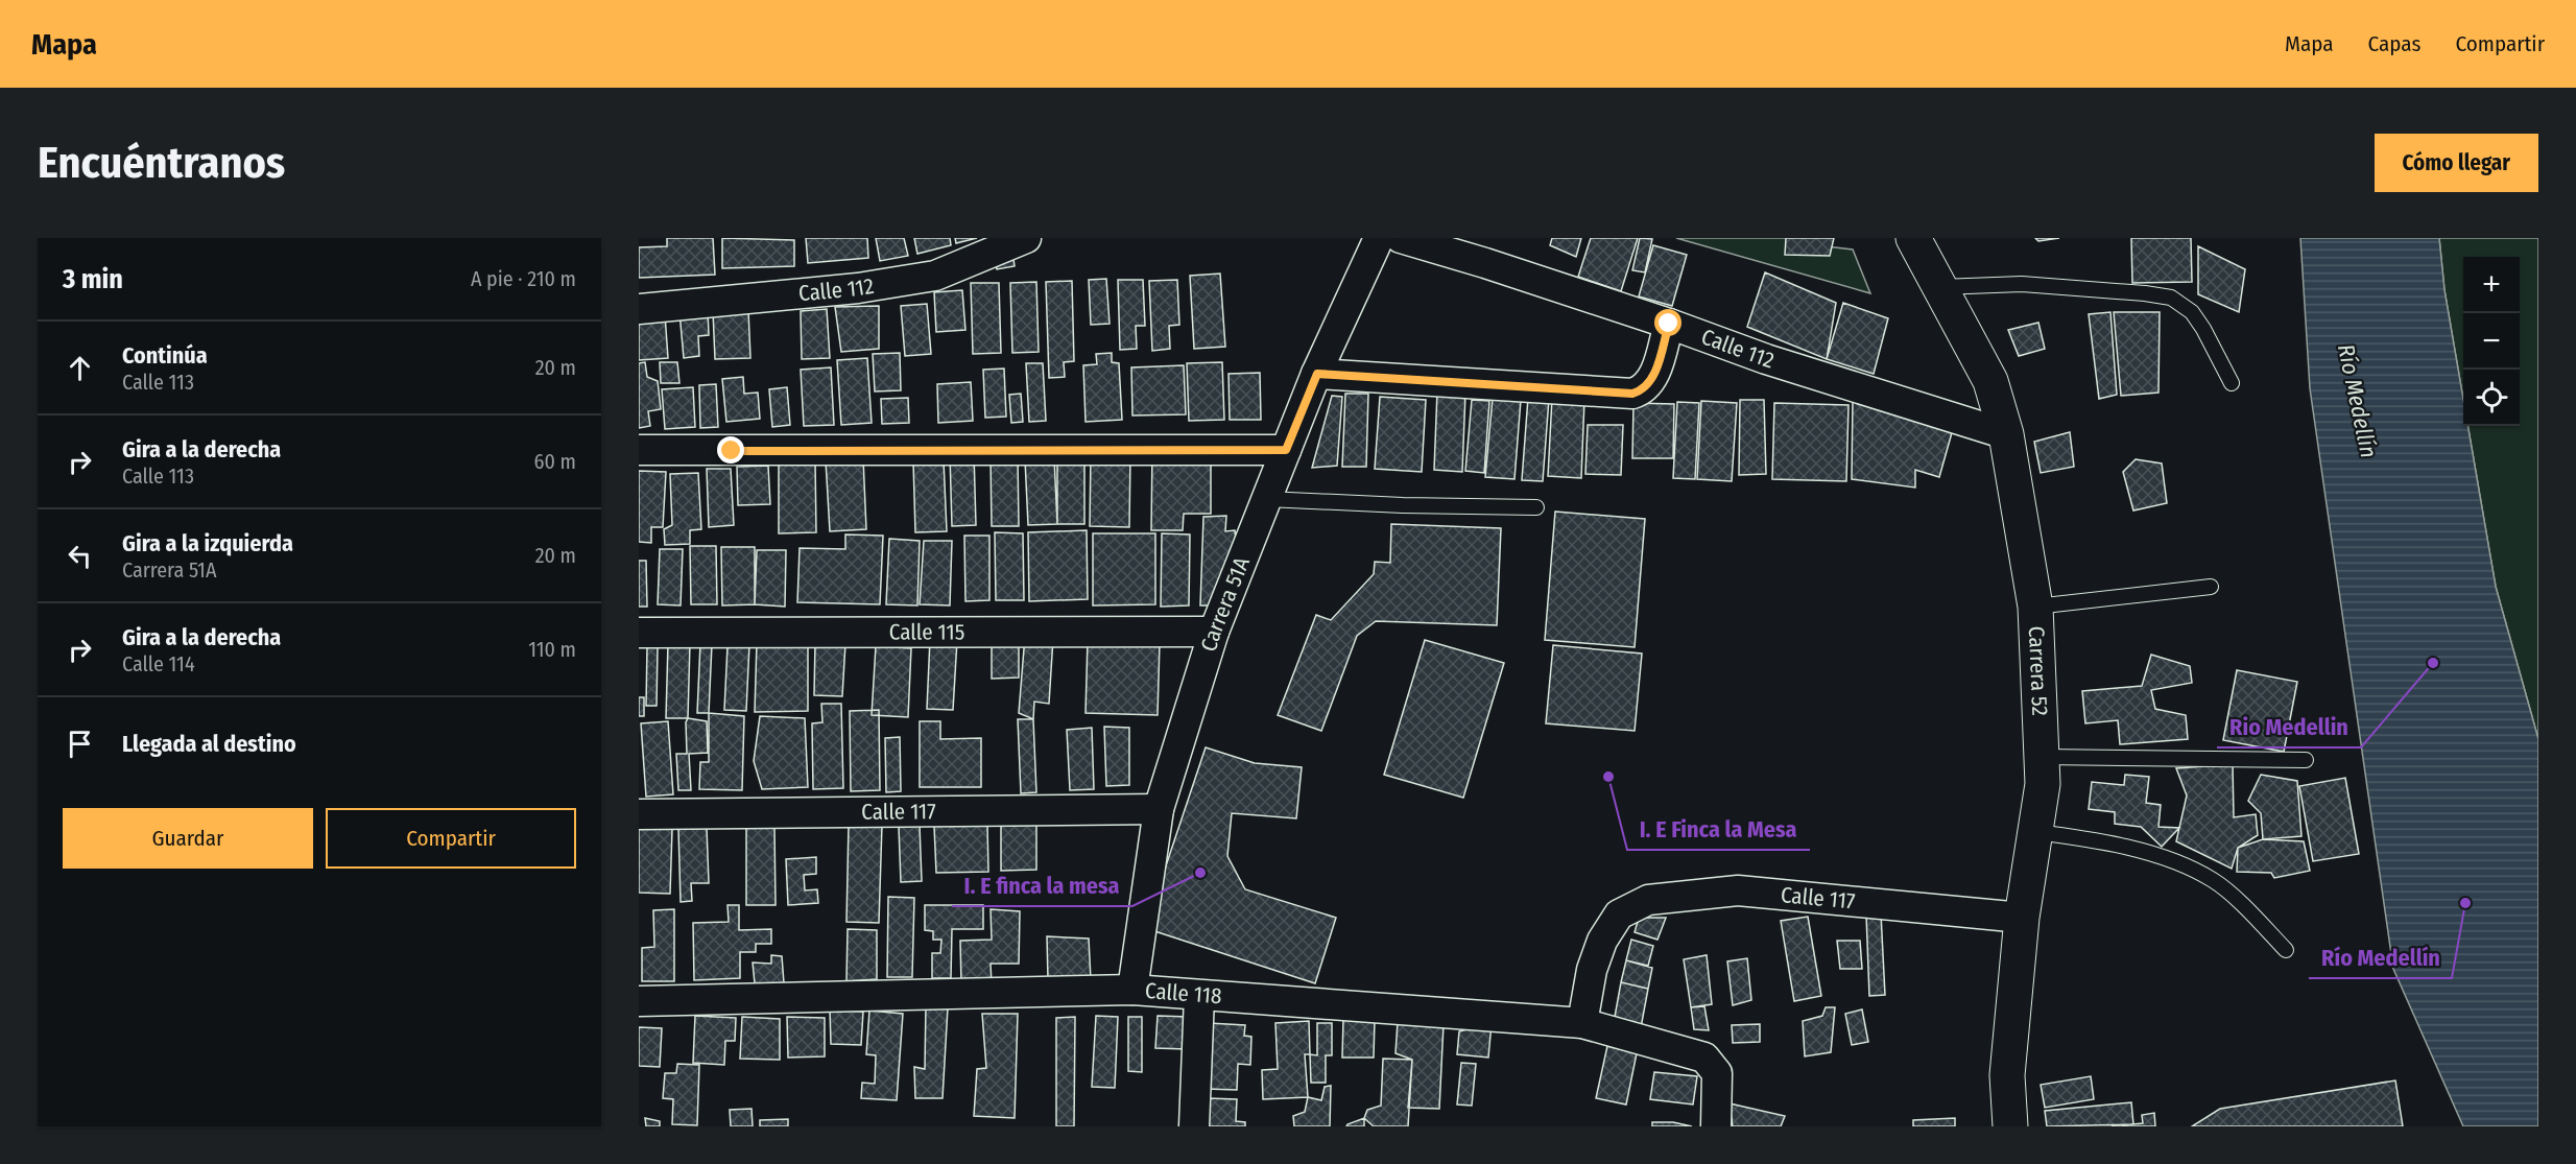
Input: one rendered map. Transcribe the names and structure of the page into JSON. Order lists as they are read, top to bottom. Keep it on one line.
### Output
{"streets":{"main road":["Carrera 52"],"street":["Calle 112","Carrera 51A","Calle 115","Calle 117","Calle 118"]},"crossings":[["Calle 112","Carrera 52"],["Carrera 51A","Calle 115"],["Carrera 51A","Calle 117"],["Carrera 51A","Calle 118"],["Carrera 52","Calle 117"],["Calle 117","Calle 118"]],"water":["Río Medellín"],"places":["Rio Medellin","I. E Finca la Mesa","I. E finca la mesa","Río Medellín"],"page":{"header":"Mapa","nav":["Mapa","Capas","Compartir"],"buttons":["Cómo llegar",["Guardar","Compartir"]],"title":"Encuéntranos","heading":["3 min","A pie · 210 m"],"map_buttons":["+","−"],"list":[["Continúa","Calle 113","20 m"],["Gira a la derecha","Calle 113","60 m"],["Gira a la izquierda","Carrera 51A","20 m"],["Gira a la derecha","Calle 114","110 m"],"Llegada al destino"]}}
